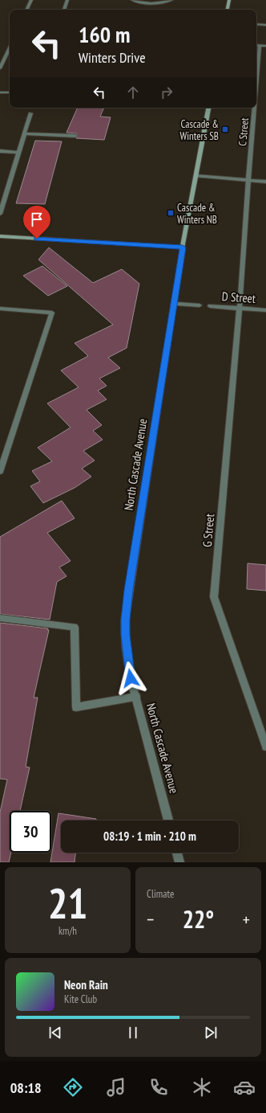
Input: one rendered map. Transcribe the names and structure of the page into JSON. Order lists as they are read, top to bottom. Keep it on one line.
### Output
{"streets":{"street":["C Street","D Street","North Cascade Avenue","G Street"]},"crossings":[["C Street","D Street"],["C Street","G Street"],["D Street","G Street"]],"places":{"transit":["Cascade & Winters SB","Cascade & Winters NB"]},"page":{"turn":["160 m","Winters Drive"],"limit":"30","trip":"08:19 · 1 min · 210 m","tile":[["21","km/h"],"Climate"],"heat":["−","22°","+"],"song":["Neon Rain","Kite Club"],"tabs":"08:18"}}
